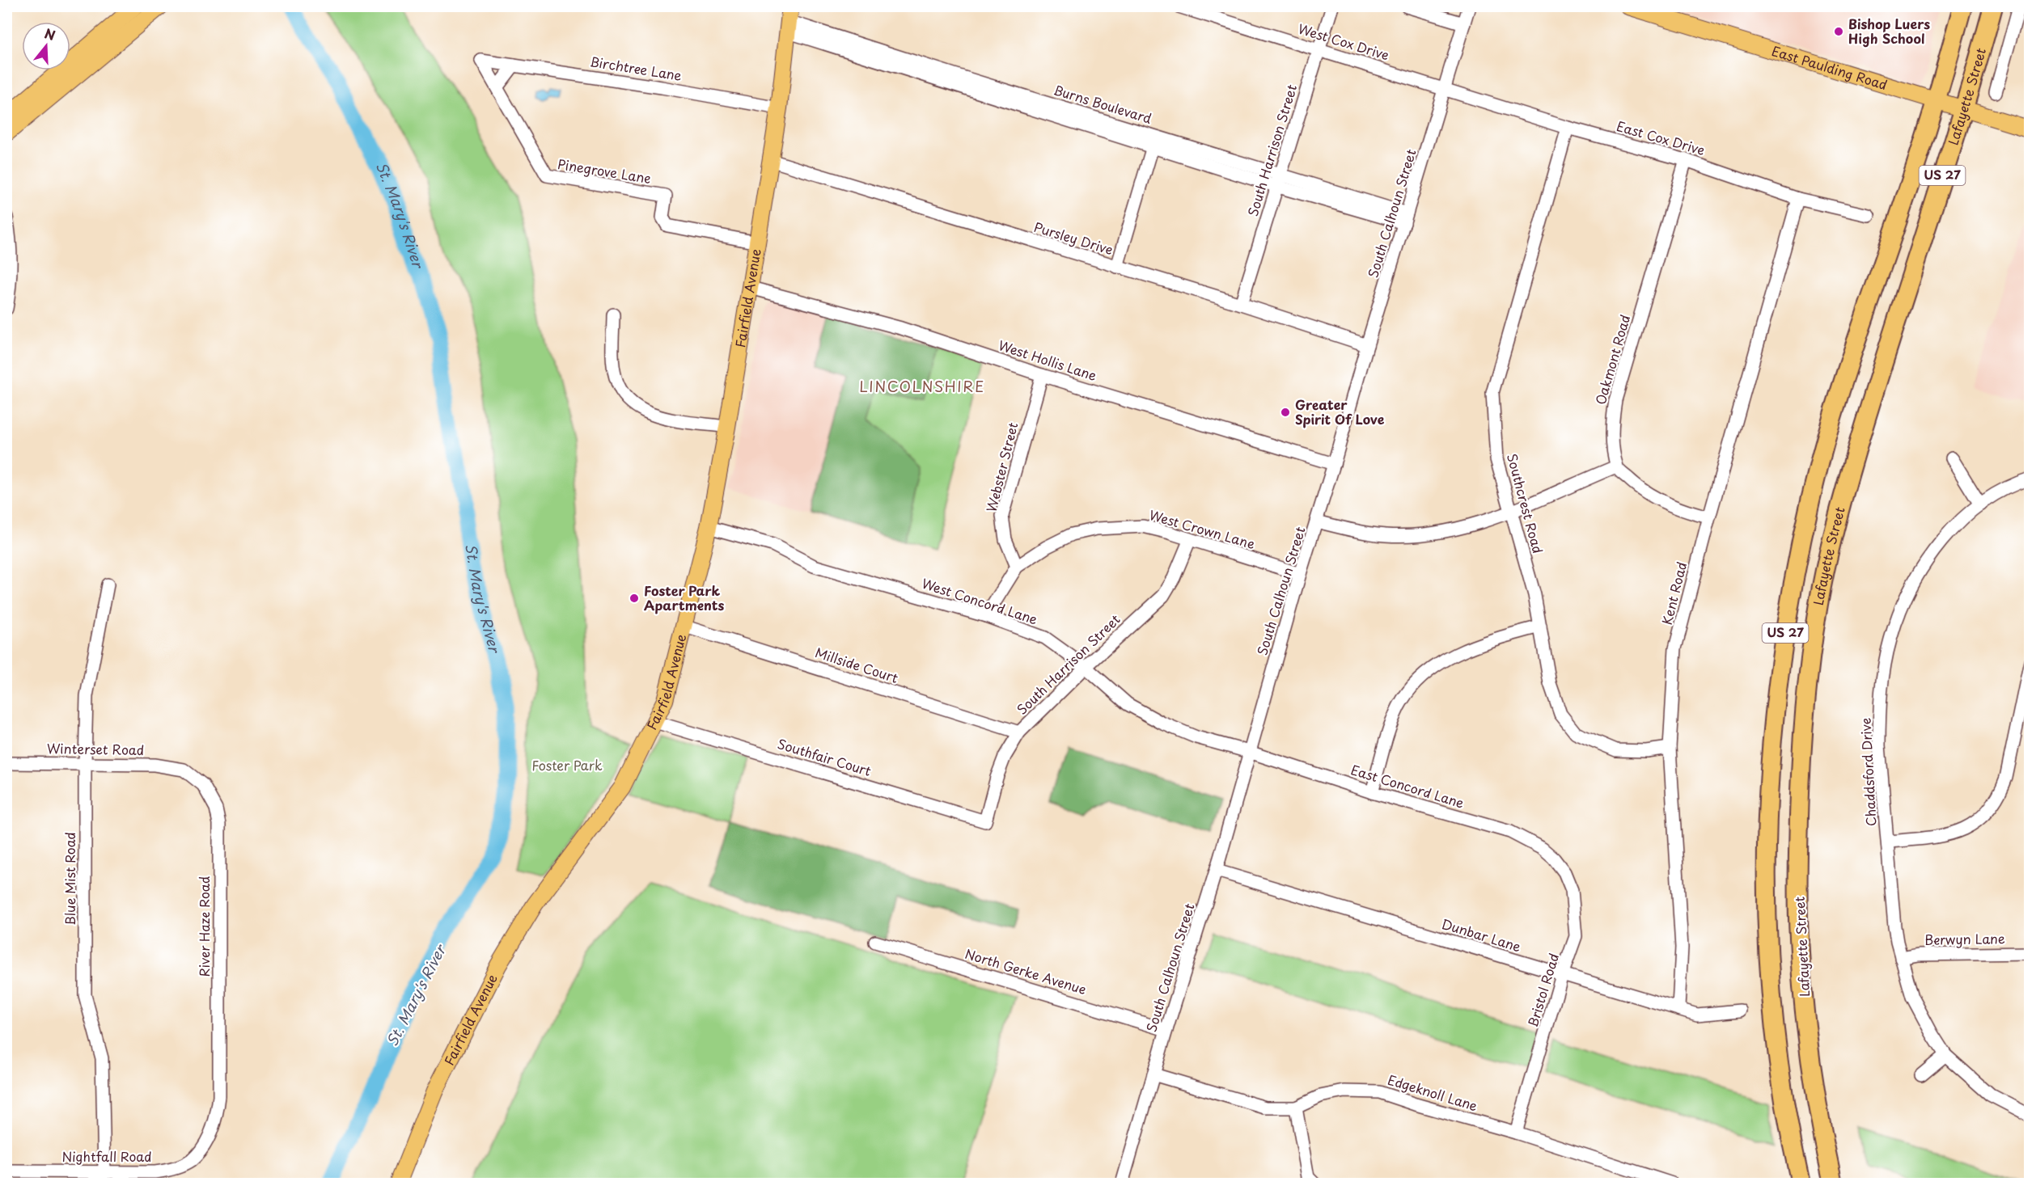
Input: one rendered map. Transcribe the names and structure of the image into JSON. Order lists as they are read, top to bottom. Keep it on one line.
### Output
{"streets":{"highway":["Lafayette Street","US 27"],"main road":["East Paulding Road","Fairfield Avenue"],"street":["West Cox Drive","Birchtree Lane","Burns Boulevard","East Cox Drive","South Harrison Street","Pinegrove Lane","South Calhoun Street","Pursley Drive","Oakmont Road","West Hollis Lane","Webster Street","Southcrest Road","West Crown Lane","Kent Road","West Concord Lane","Millside Court","Winterset Road","Southfair Court","Chaddsford Drive","East Concord Lane","Blue Mist Road","River Haze Road","Dunbar Lane","Berwyn Lane","North Gerke Avenue","Bristol Road","Edgeknoll Lane","Nightfall Road"]},"crossings":[["West Cox Drive","East Cox Drive"],["West Cox Drive","South Harrison Street"],["West Cox Drive","South Calhoun Street"],["East Paulding Road","Lafayette Street"],["East Paulding Road","US 27"],["Birchtree Lane","Pinegrove Lane"],["Birchtree Lane","Fairfield Avenue"],["Burns Boulevard","South Harrison Street"],["Burns Boulevard","South Calhoun Street"],["Burns Boulevard","Fairfield Avenue"],["East Cox Drive","South Calhoun Street"],["East Cox Drive","Oakmont Road"],["East Cox Drive","Southcrest Road"],["East Cox Drive","Kent Road"],["South Harrison Street","Pursley Drive"],["South Harrison Street","West Crown Lane"],["South Harrison Street","West Concord Lane"],["South Harrison Street","Millside Court"],["South Harrison Street","Southfair Court"],["Pinegrove Lane","Fairfield Avenue"],["South Calhoun Street","Pursley Drive"],["South Calhoun Street","West Hollis Lane"],["South Calhoun Street","West Crown Lane"],["South Calhoun Street","West Concord Lane"],["South Calhoun Street","East Concord Lane"],["South Calhoun Street","Dunbar Lane"],["South Calhoun Street","North Gerke Avenue"],["South Calhoun Street","Edgeknoll Lane"],["Pursley Drive","Fairfield Avenue"],["Fairfield Avenue","West Hollis Lane"],["Fairfield Avenue","West Concord Lane"],["Fairfield Avenue","Millside Court"],["Fairfield Avenue","Southfair Court"],["West Hollis Lane","Webster Street"],["Webster Street","West Crown Lane"],["Southcrest Road","Kent Road"],["West Crown Lane","West Concord Lane"],["Kent Road","Dunbar Lane"],["West Concord Lane","East Concord Lane"],["Winterset Road","Blue Mist Road"],["Winterset Road","River Haze Road"],["Chaddsford Drive","Berwyn Lane"],["East Concord Lane","Bristol Road"],["Blue Mist Road","Nightfall Road"],["River Haze Road","Nightfall Road"],["Dunbar Lane","Bristol Road"],["Bristol Road","Edgeknoll Lane"]],"districts":["LINCOLNSHIRE"],"water":["St. Mary's River"],"parks":["Foster Park"],"places":["Bishop Luers High School","Greater Spirit Of Love","Foster Park Apartments"],"north":"top"}
